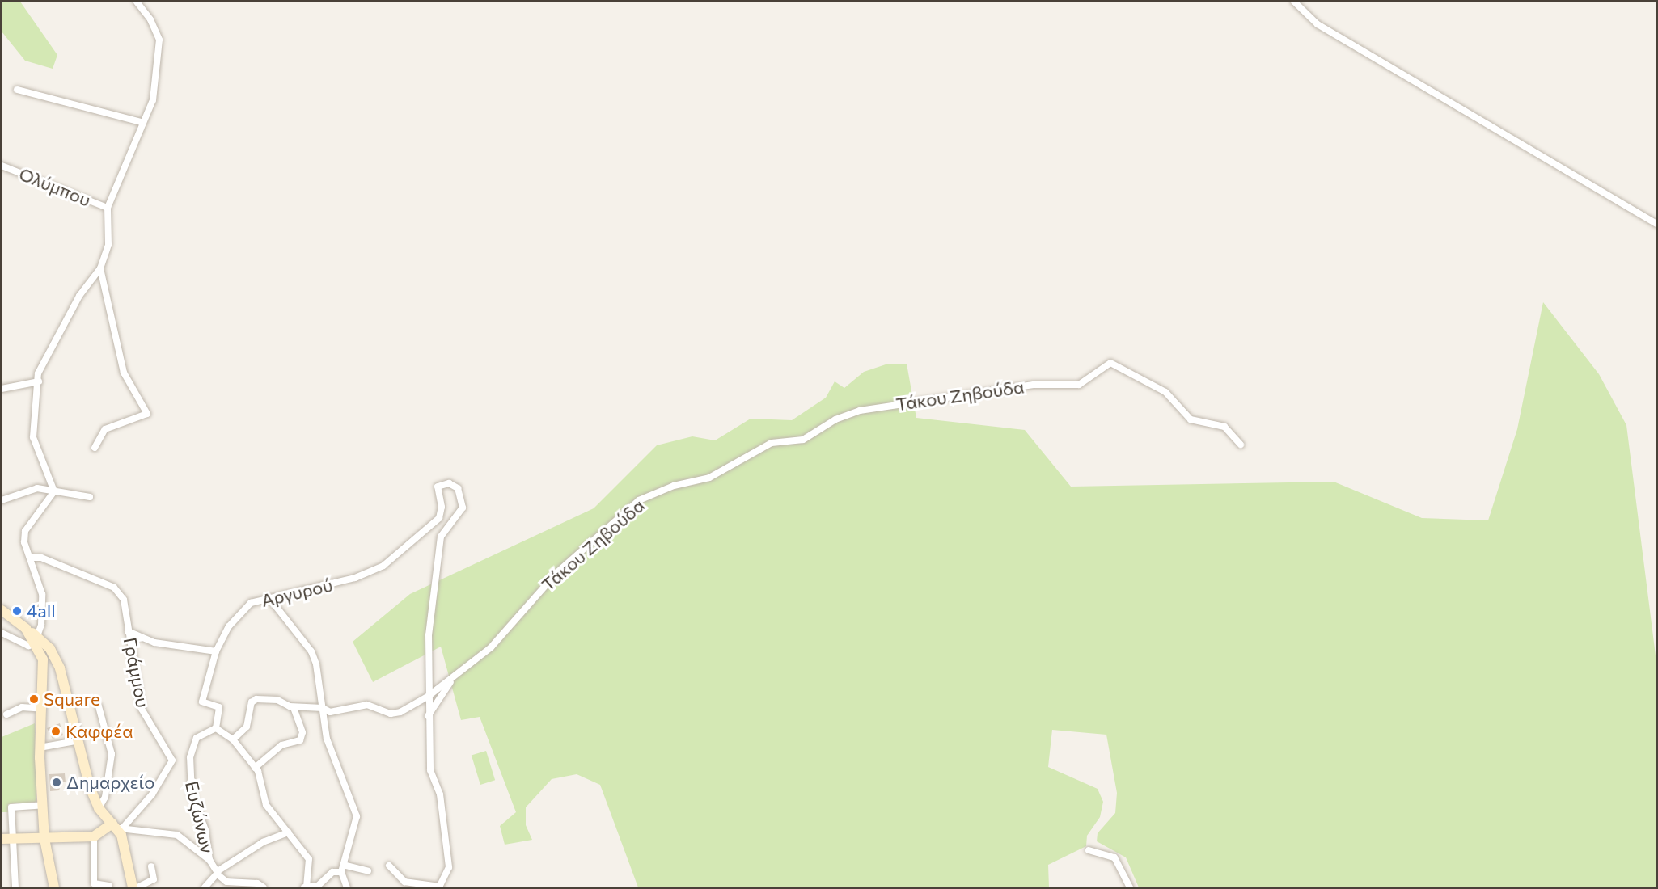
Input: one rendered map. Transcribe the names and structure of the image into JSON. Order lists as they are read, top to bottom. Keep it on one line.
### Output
{"streets":{"street":["Ολύμπου","Τάκου Ζηβούδα","Αργυρού","Γράμμου","Ευζώνων"]},"crossings":[["Τάκου Ζηβούδα","Αργυρού"]],"places":["4all","Square","Καφφέα","Δημαρχείο"]}
